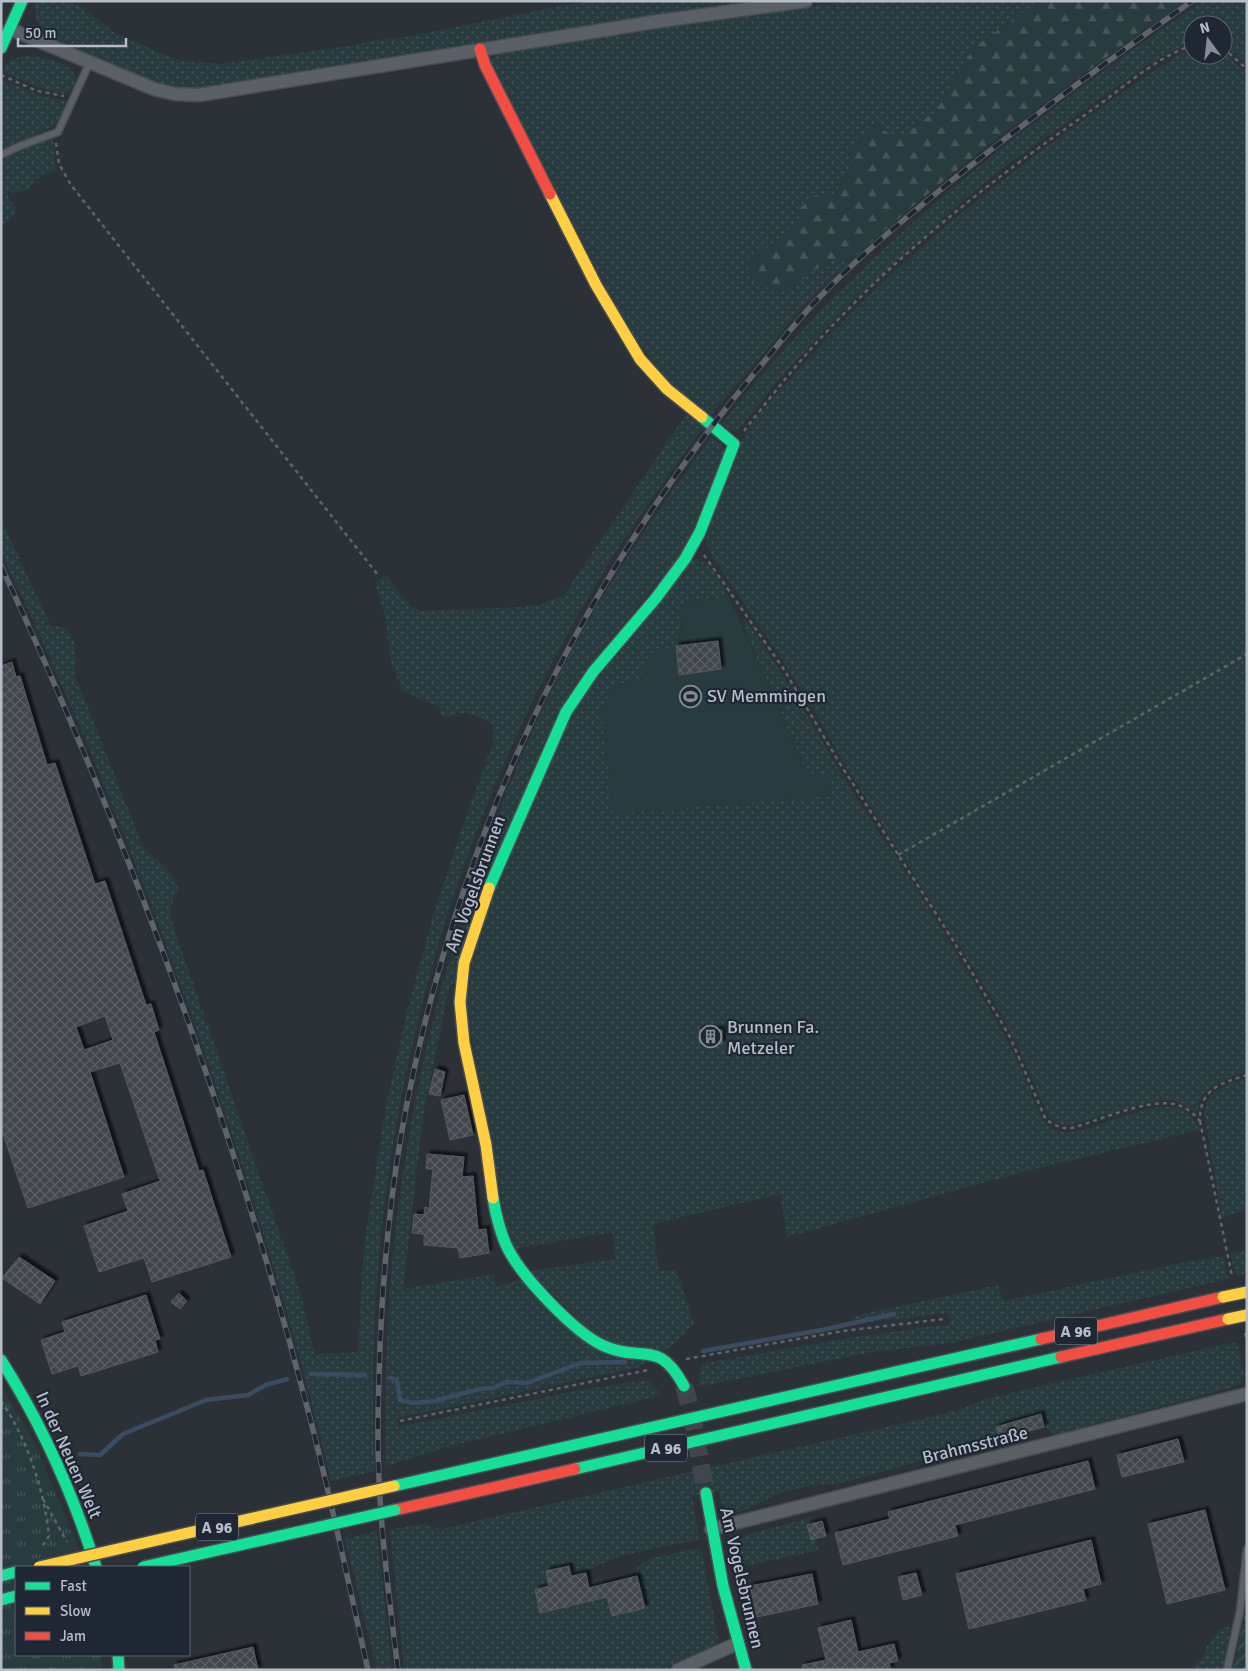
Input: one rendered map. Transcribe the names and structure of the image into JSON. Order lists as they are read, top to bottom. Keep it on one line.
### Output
{"streets":{"main road":["Am Vogelsbrunnen","A 96","In der Neuen Welt"],"street":["Brahmsstraße"]},"crossings":[["Am Vogelsbrunnen","Brahmsstraße"]],"places":{"sports":["SV Memmingen"],"building":["Brunnen Fa. Metzeler"]},"legend":["Fast","Slow","Jam"],"scale_bar":"50 m","north":"top"}
